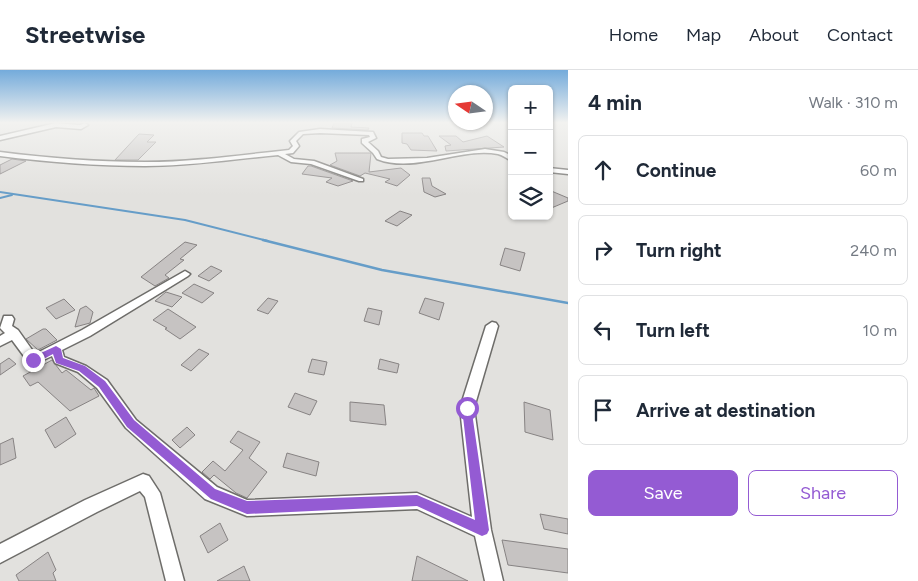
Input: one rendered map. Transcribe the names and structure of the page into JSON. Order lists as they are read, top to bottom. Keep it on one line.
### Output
{"north":"left","page":{"header":"Streetwise","nav":["Home","Map","About","Contact"],"heading":["4 min","Walk · 310 m"],"map_buttons":["+","−"],"list":[["Continue","60 m"],["Turn right","240 m"],["Turn left","10 m"],"Arrive at destination"],"buttons":["Save","Share"]}}
